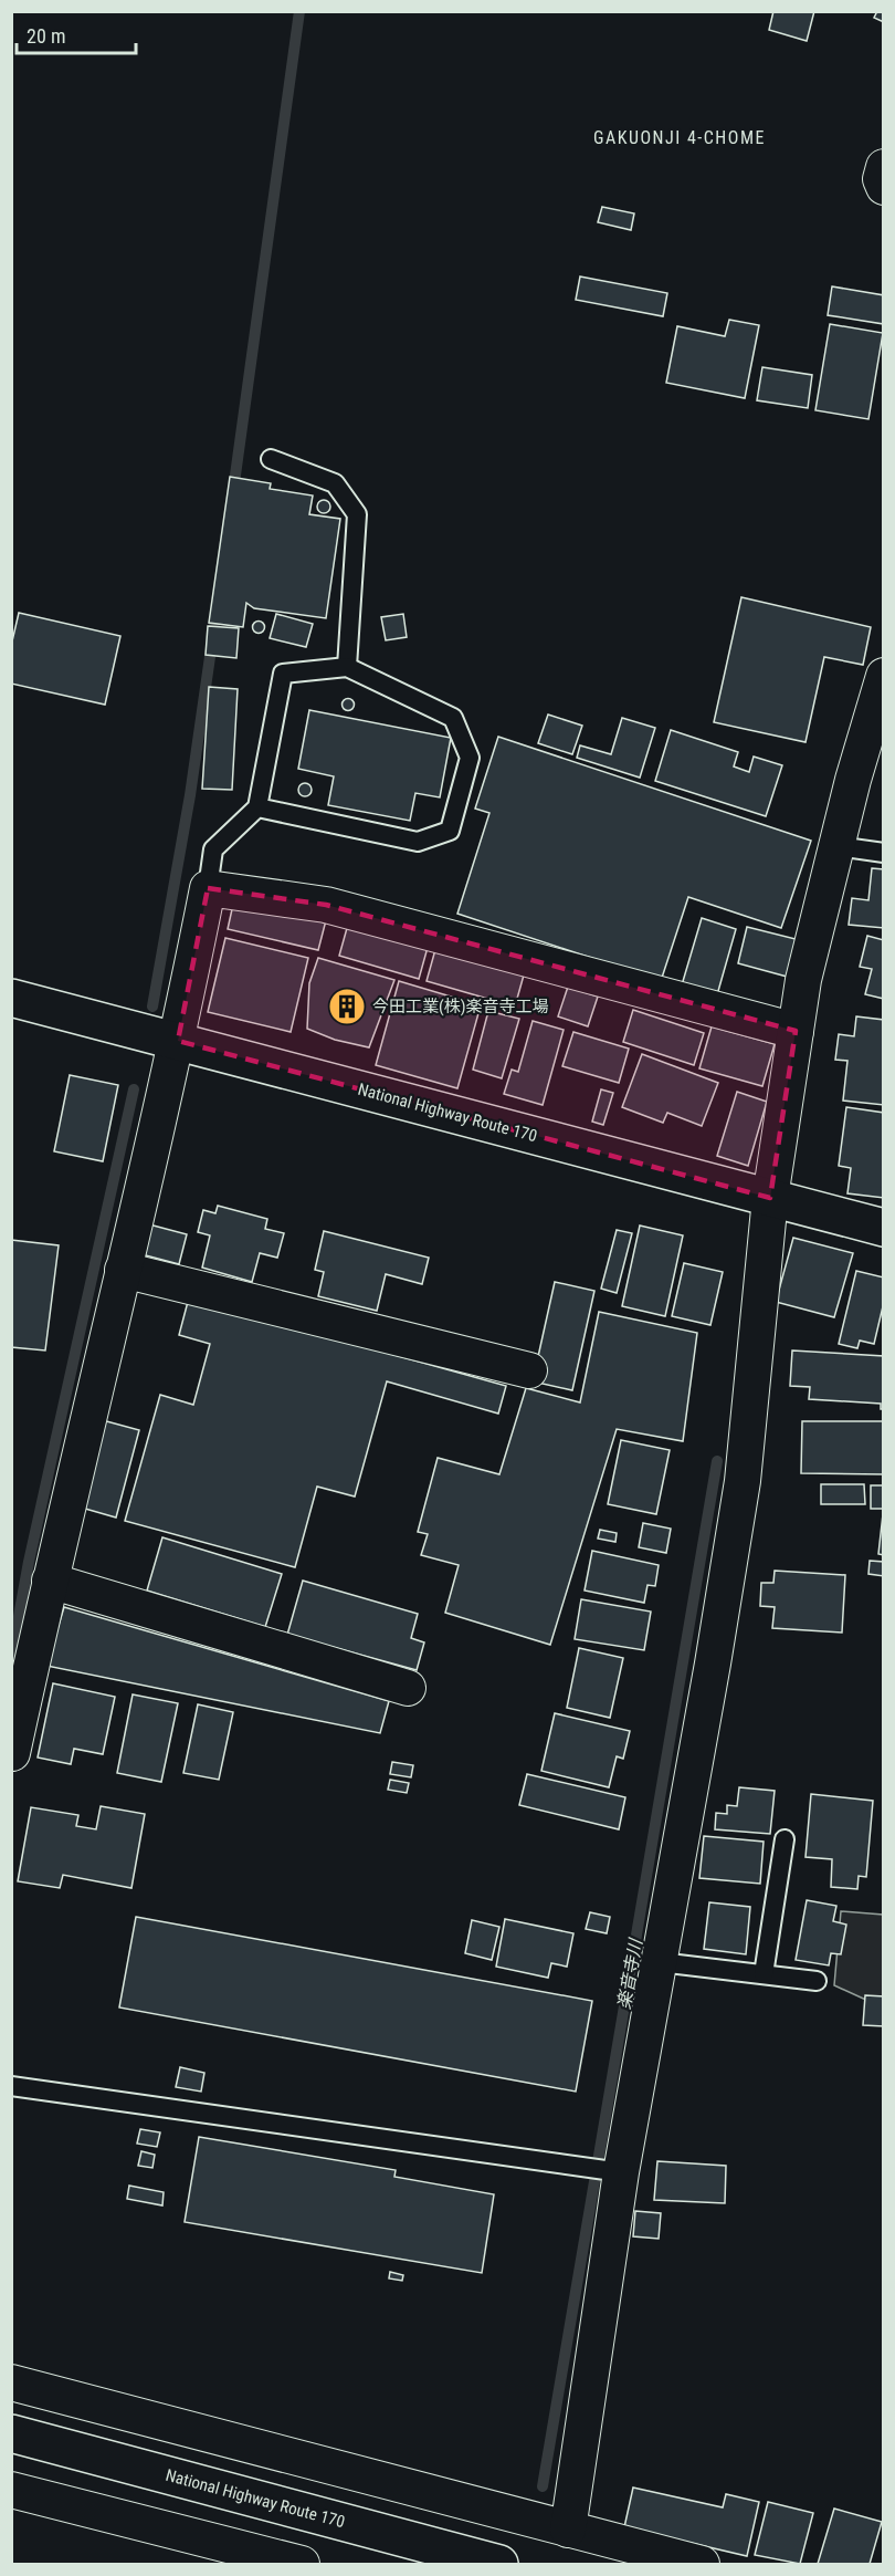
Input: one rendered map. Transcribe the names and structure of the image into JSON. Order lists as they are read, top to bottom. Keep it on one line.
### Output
{"streets":{"highway":["National Highway Route 170"]},"districts":["GAKUONJI 4-CHOME"],"water":["楽音寺川"],"places":{"building":["今田工業(株)楽音寺工場"]},"scale_bar":"20 m"}
